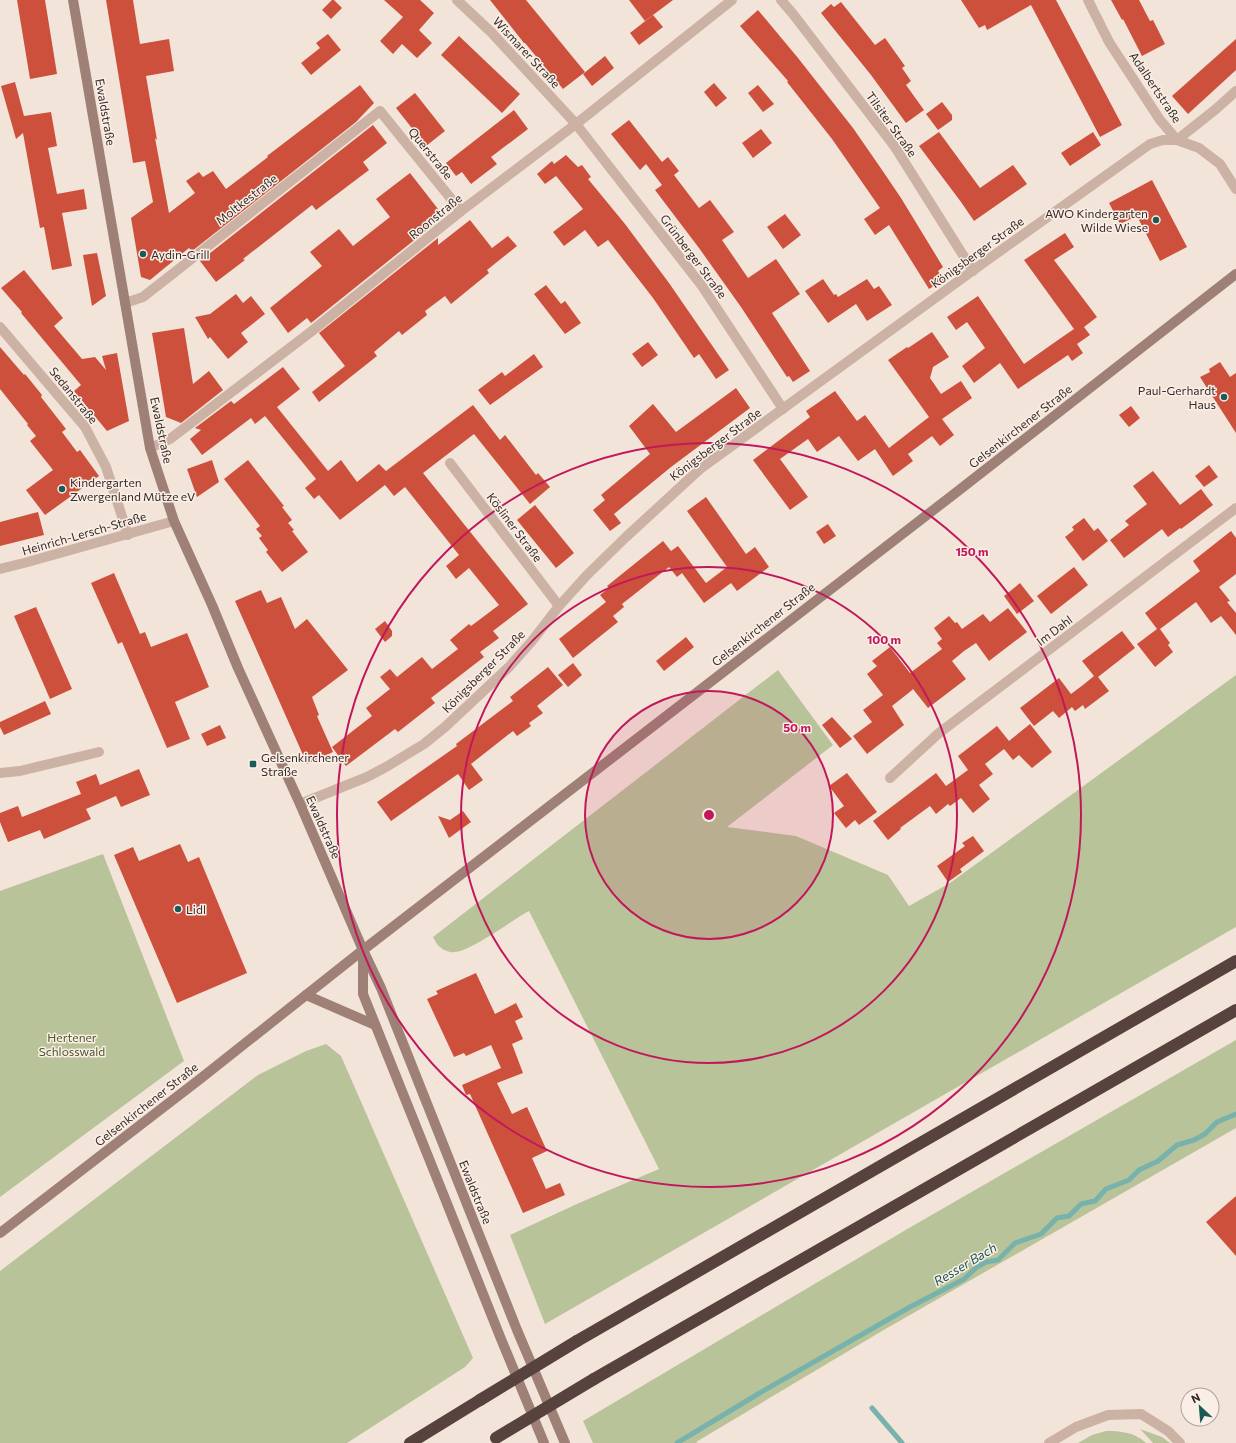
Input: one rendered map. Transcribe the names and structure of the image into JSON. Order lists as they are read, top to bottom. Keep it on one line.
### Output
{"streets":{"main road":["Ewaldstraße","Gelsenkirchener Straße"],"street":["Wismarer Straße","Adalbertstraße","Tilsiter Straße","Querstraße","Moltkestraße","Roonstraße","Königsberger Straße","Grünberger Straße","Sedanstraße","Kösliner Straße","Heinrich-Lersch-Straße","Im Dahl"]},"crossings":[["Wismarer Straße","Roonstraße"],["Wismarer Straße","Grünberger Straße"],["Adalbertstraße","Königsberger Straße"],["Ewaldstraße","Moltkestraße"],["Ewaldstraße","Roonstraße"],["Ewaldstraße","Königsberger Straße"],["Ewaldstraße","Gelsenkirchener Straße"],["Ewaldstraße","Heinrich-Lersch-Straße"],["Tilsiter Straße","Königsberger Straße"],["Querstraße","Moltkestraße"],["Querstraße","Roonstraße"],["Roonstraße","Grünberger Straße"],["Königsberger Straße","Grünberger Straße"],["Königsberger Straße","Kösliner Straße"],["Sedanstraße","Heinrich-Lersch-Straße"]],"water":["Resser Bach"],"parks":["Hertener Schlosswald"],"places":{"other":["AWO Kindergarten Wilde Wiese","Aydin-Grill","Paul-Gerhardt Haus","Kindergarten Zwergenland Mütze eV","Lidl"],"transit":["Gelsenkirchener Straße"]},"north":"top left","rings":["150 m","100 m","50 m"]}
